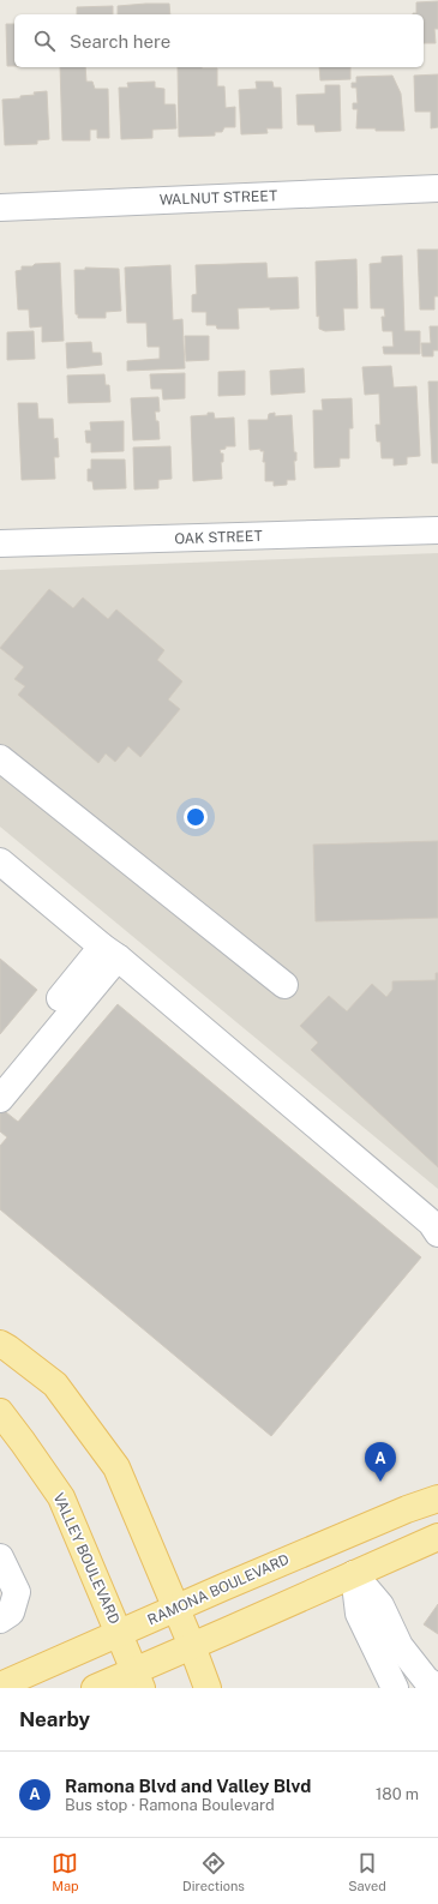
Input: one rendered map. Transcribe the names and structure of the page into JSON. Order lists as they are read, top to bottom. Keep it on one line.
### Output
{"streets":{"main road":["VALLEY BOULEVARD","RAMONA BOULEVARD"],"street":["WALNUT STREET","OAK STREET"]},"crossings":[["VALLEY BOULEVARD","RAMONA BOULEVARD"]],"page":{"search":"Search here","pins":"A","heading":"Nearby","list":[{"mark":"A","name":"Ramona Blvd and Valley Blvd","note":"Bus stop · Ramona Boulevard","value":"180 m"}],"nav":["Map","Directions","Saved"]}}
